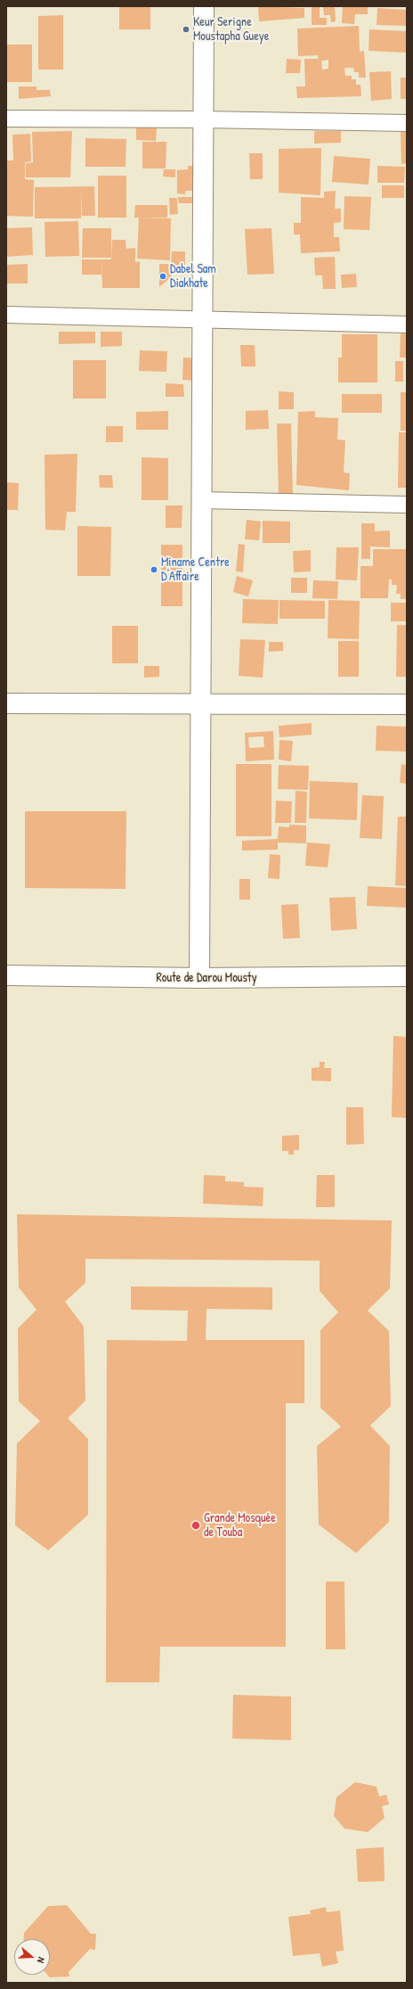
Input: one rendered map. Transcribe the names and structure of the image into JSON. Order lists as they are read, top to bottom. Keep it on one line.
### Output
{"streets":{"main road":["Route de Darou Mousty"]},"places":["Keur Serigne Moustapha Gueye","Dabel Sam Diakhate","Miname Centre D'Affaire","Grande Mosquée de Touba"],"north":"right"}
